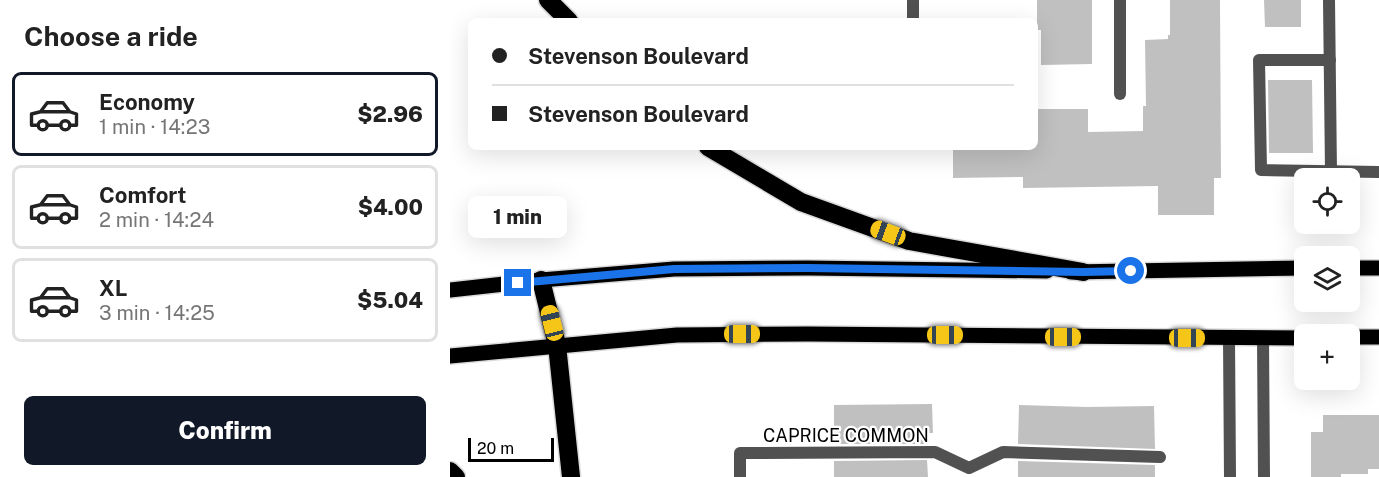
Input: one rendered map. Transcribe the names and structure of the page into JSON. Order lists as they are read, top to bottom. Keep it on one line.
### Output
{"streets":{"street":["CAPRICE COMMON"]},"scale_bar":"20 m","page":{"heading":"Choose a ride","banner":["Stevenson Boulevard","Stevenson Boulevard"],"list":[{"name":"Economy","note":"1 min · 14:23","value":"$2.96"},{"name":"Comfort","note":"2 min · 14:24","value":"$4.00"},{"name":"XL","note":"3 min · 14:25","value":"$5.04"}],"map_buttons":"+","bubble":"1 min","buttons":"Confirm","scale":"20 m"}}
